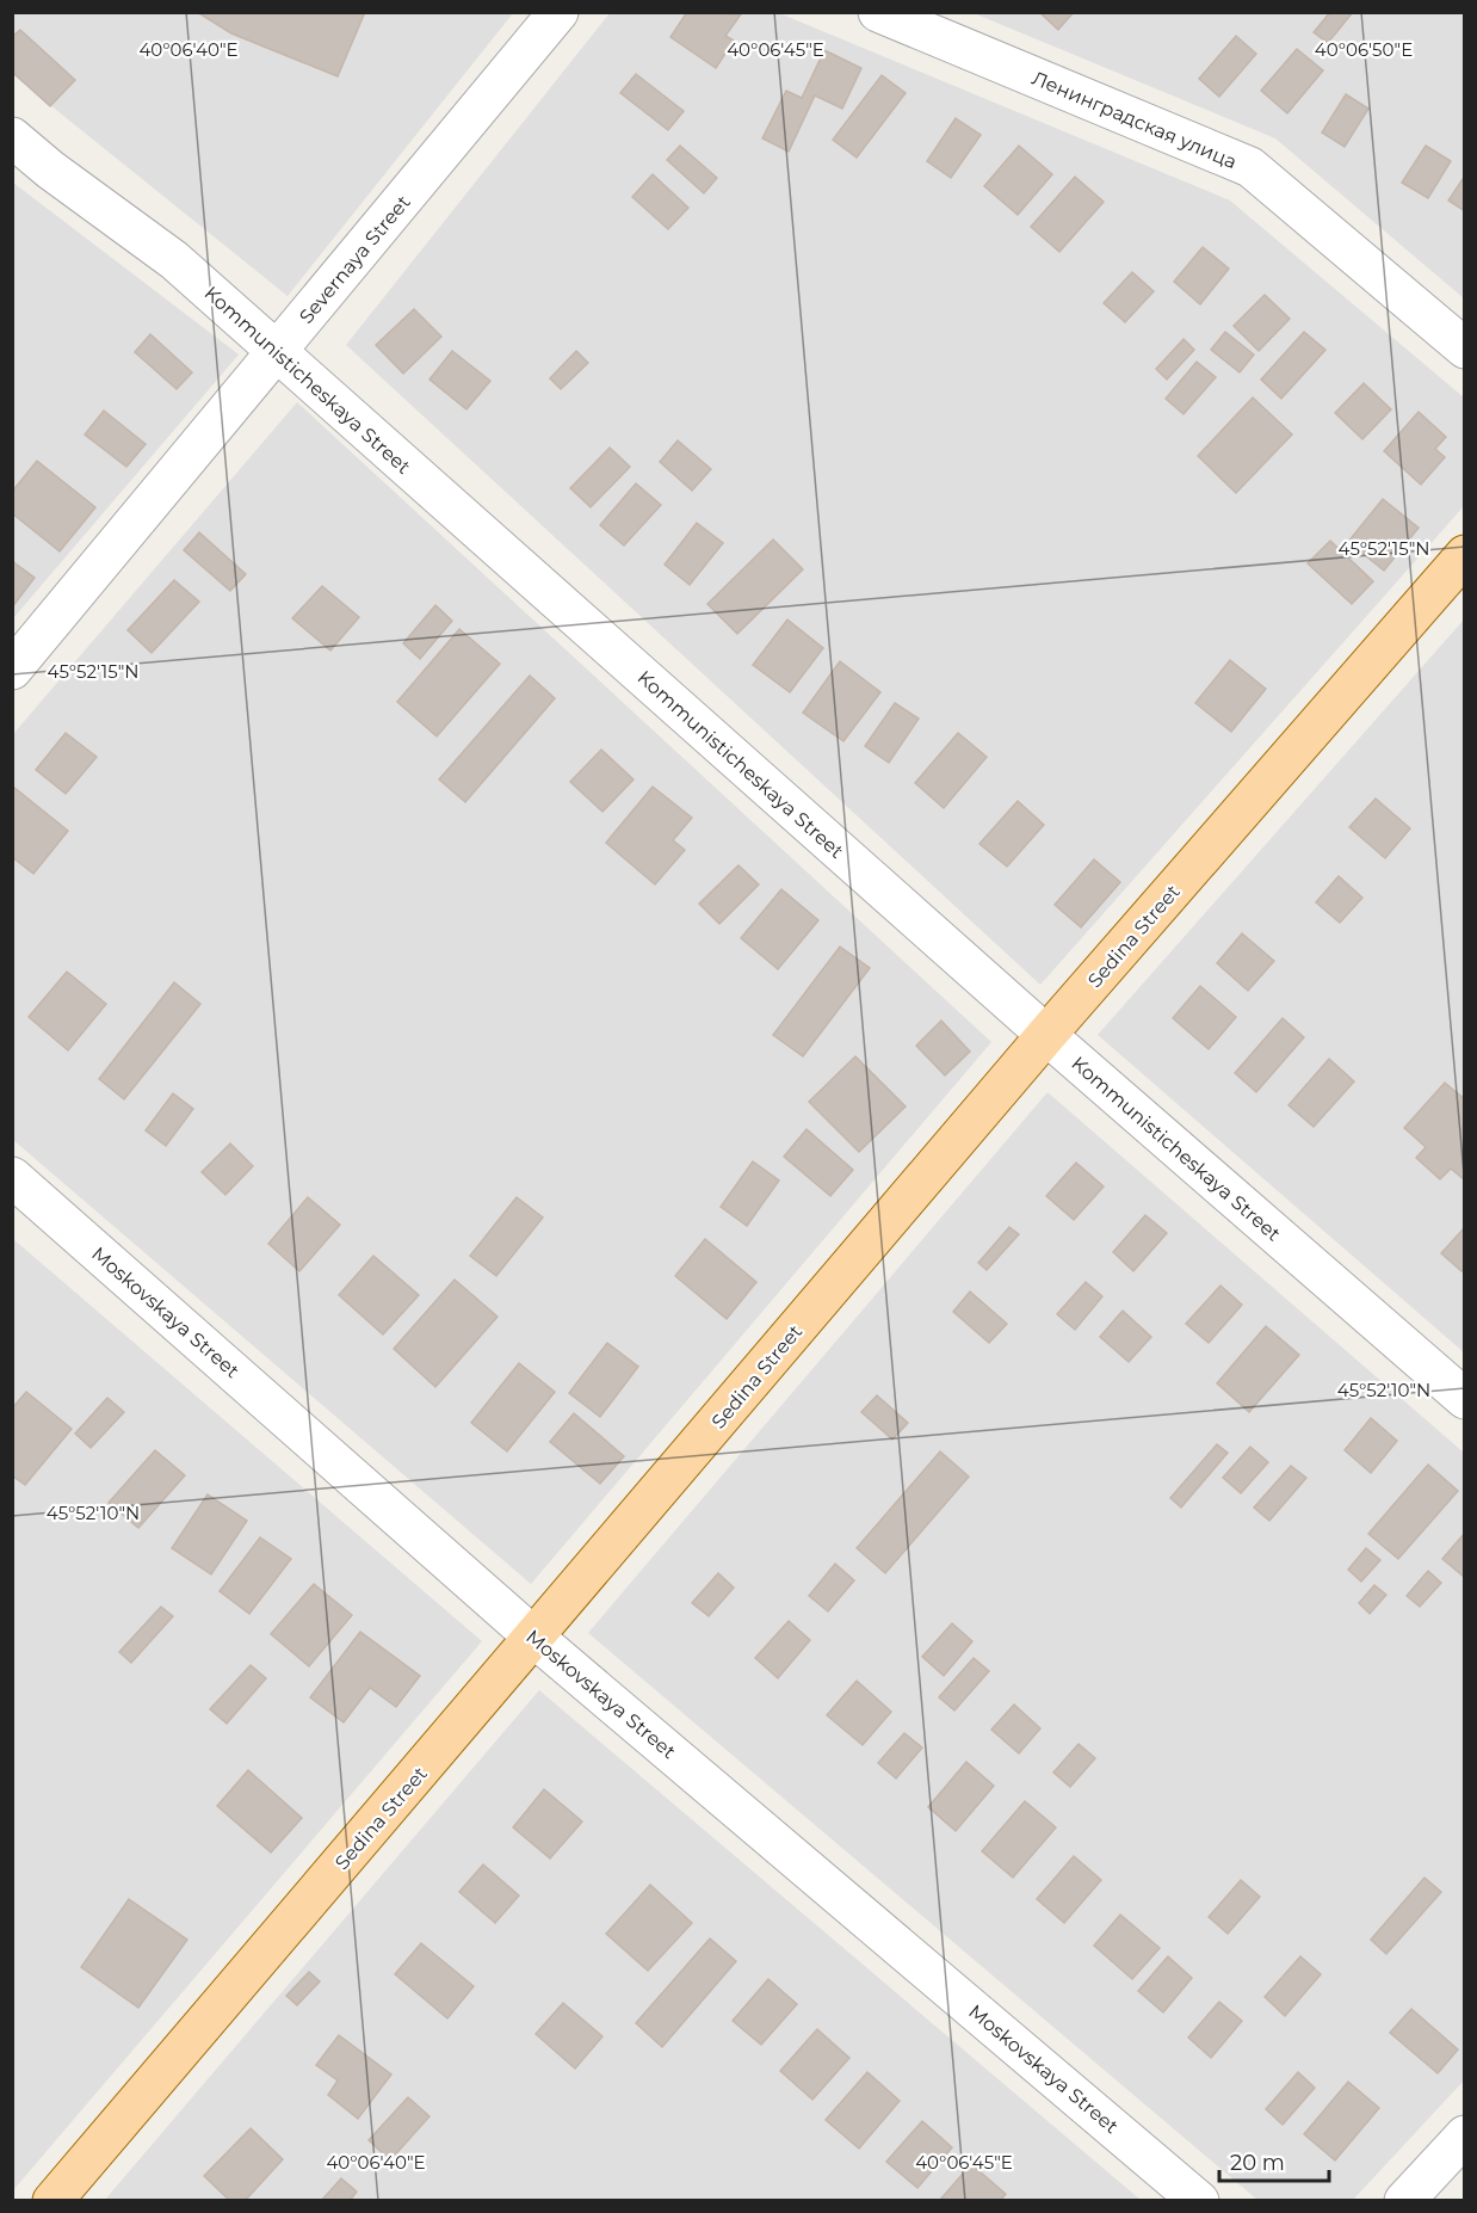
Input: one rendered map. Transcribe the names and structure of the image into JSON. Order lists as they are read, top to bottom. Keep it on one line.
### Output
{"streets":{"main road":["Sedina Street"],"street":["Ленинградская улица","Severnaya Street","Kommunisticheskaya Street","Moskovskaya Street"]},"crossings":[["Severnaya Street","Kommunisticheskaya Street"],["Kommunisticheskaya Street","Sedina Street"],["Sedina Street","Moskovskaya Street"]],"scale_bar":"20 m","coordinates":["40°06'40\"E","40°06'45\"E","40°06'50\"E","45°52'15\"N","45°52'10\"N"]}
